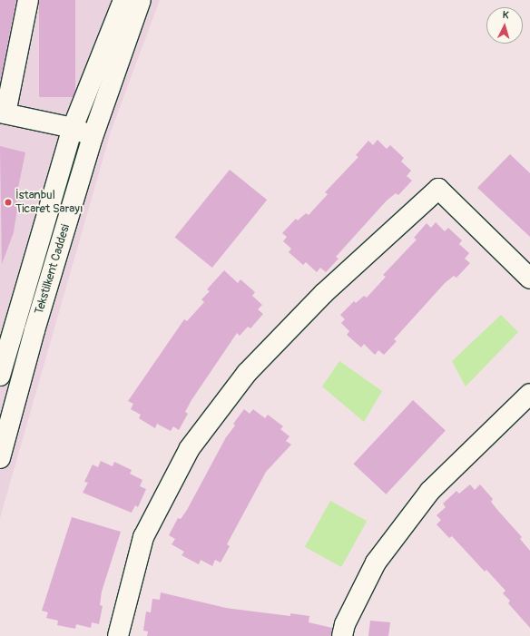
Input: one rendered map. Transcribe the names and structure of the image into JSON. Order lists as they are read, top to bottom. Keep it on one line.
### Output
{"streets":{"street":["Tekstilkent Caddesi"]},"places":["İstanbul Ticaret Sarayı"],"north":"top"}
